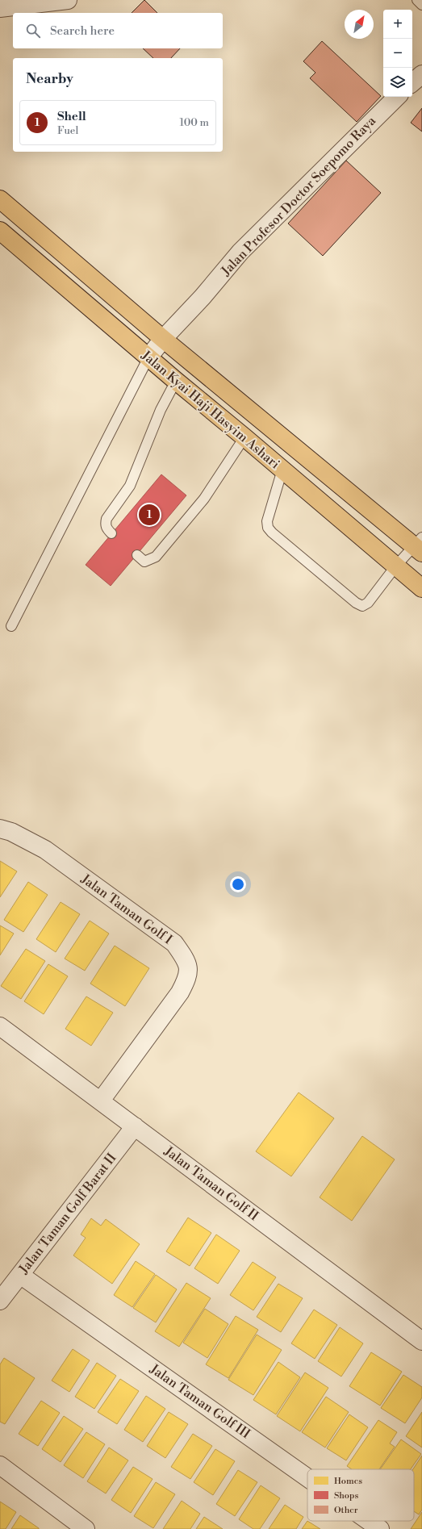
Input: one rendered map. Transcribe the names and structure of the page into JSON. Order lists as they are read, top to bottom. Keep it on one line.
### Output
{"streets":{"main road":["Jalan Kyai Haji Hasyim Ashari"],"street":["Jalan Profesor Doctor Soepomo Raya","Jalan Taman Golf I","Jalan Taman Golf II","Jalan Taman Golf Barat II","Jalan Taman Golf III"]},"crossings":[["Jalan Profesor Doctor Soepomo Raya","Jalan Kyai Haji Hasyim Ashari"],["Jalan Taman Golf I","Jalan Taman Golf II"],["Jalan Taman Golf II","Jalan Taman Golf Barat II"],["Jalan Taman Golf Barat II","Jalan Taman Golf III"]],"legend":["Homes","Shops","Other"],"north":"top right","page":{"map_buttons":["+","−"],"search":"Search here","heading":"Nearby","list":[{"mark":"1","name":"Shell","note":"Fuel","value":"100 m"}],"pins":"1"}}
